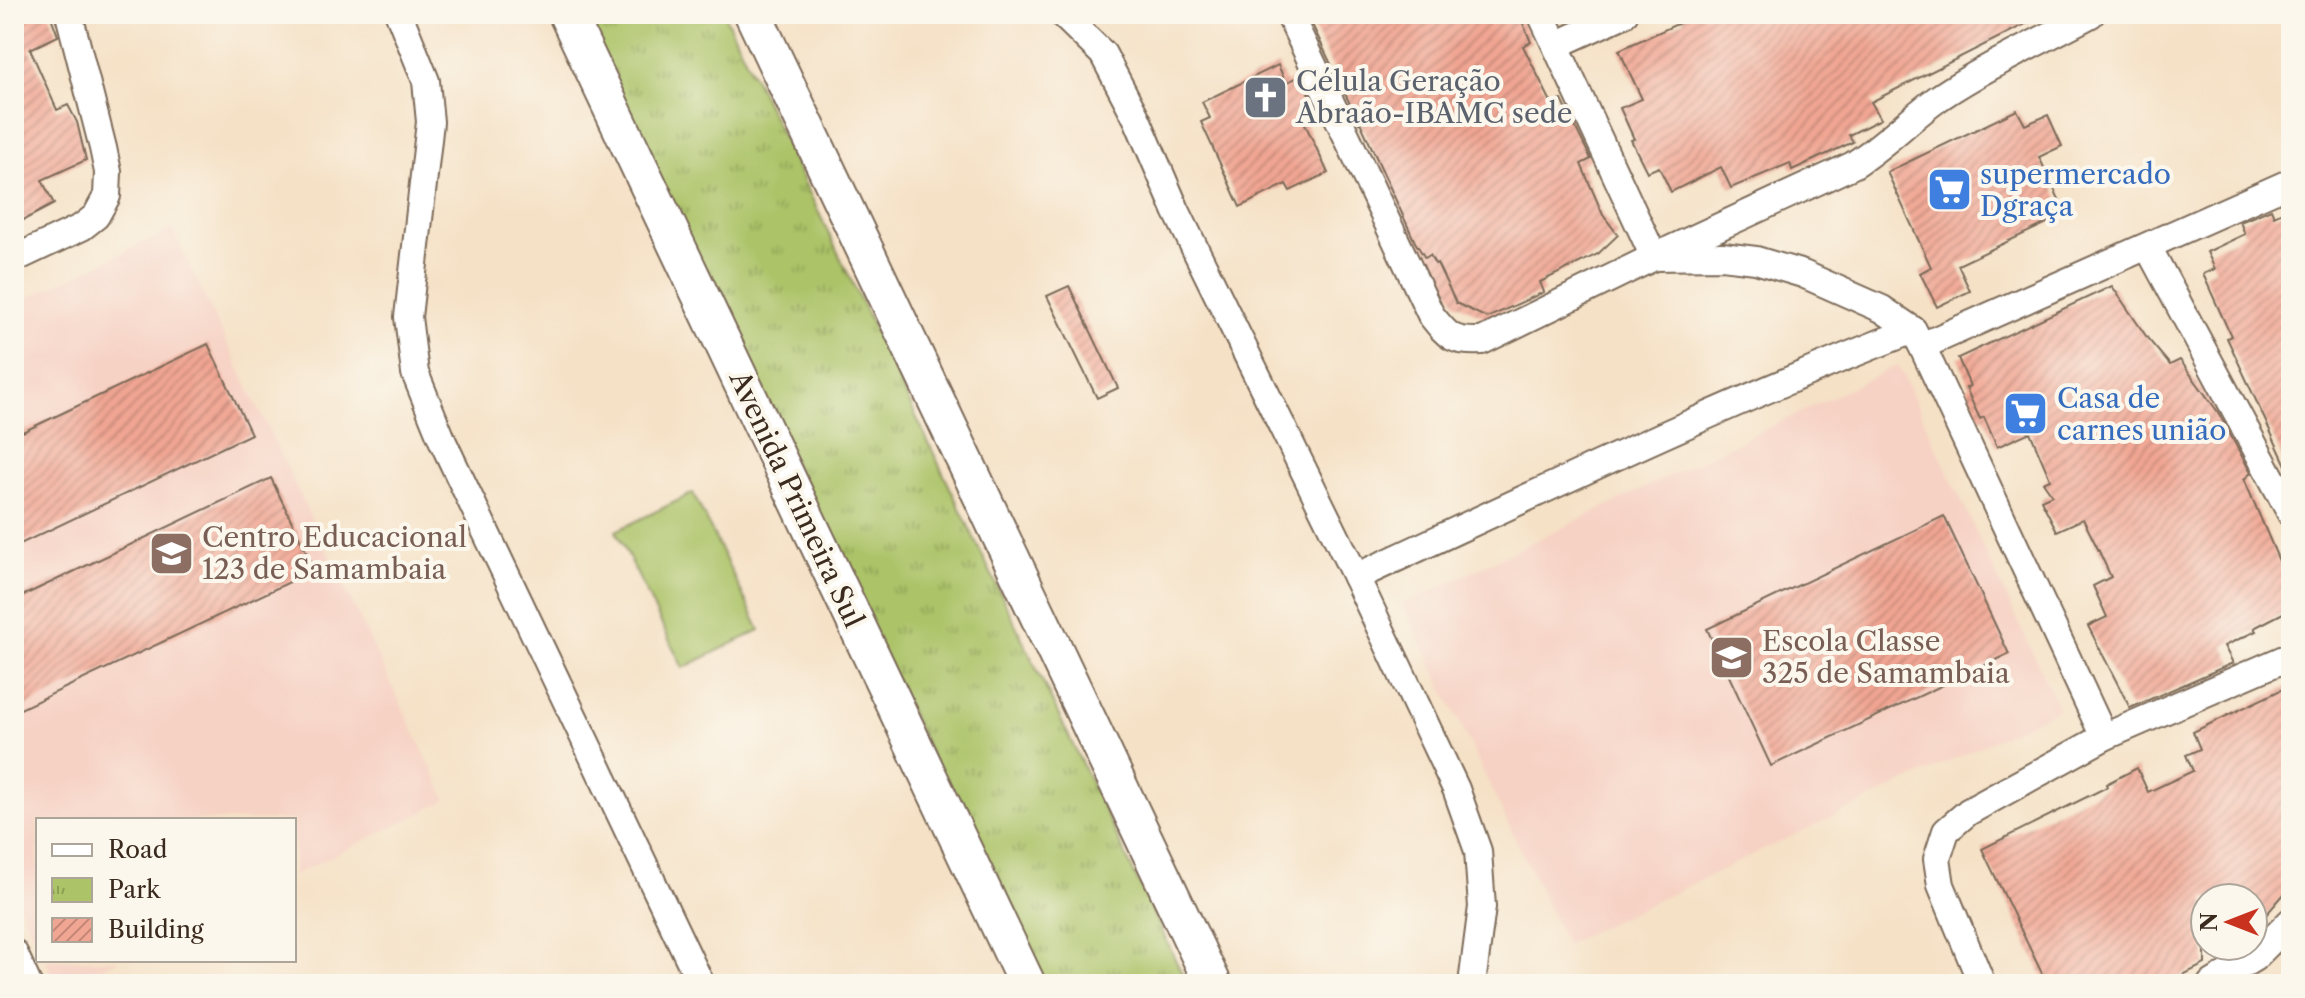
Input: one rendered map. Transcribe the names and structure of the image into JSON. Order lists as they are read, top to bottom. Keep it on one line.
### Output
{"streets":{"street":["Avenida Primeira Sul"]},"places":{"church":["Célula Geração Abraão-IBAMC sede"],"supermarket":["supermercado Dgraça","Casa de carnes união"],"school or university":["Centro Educacional 123 de Samambaia","Escola Classe 325 de Samambaia"]},"legend":["Road","Park","Building"],"north":"left"}
